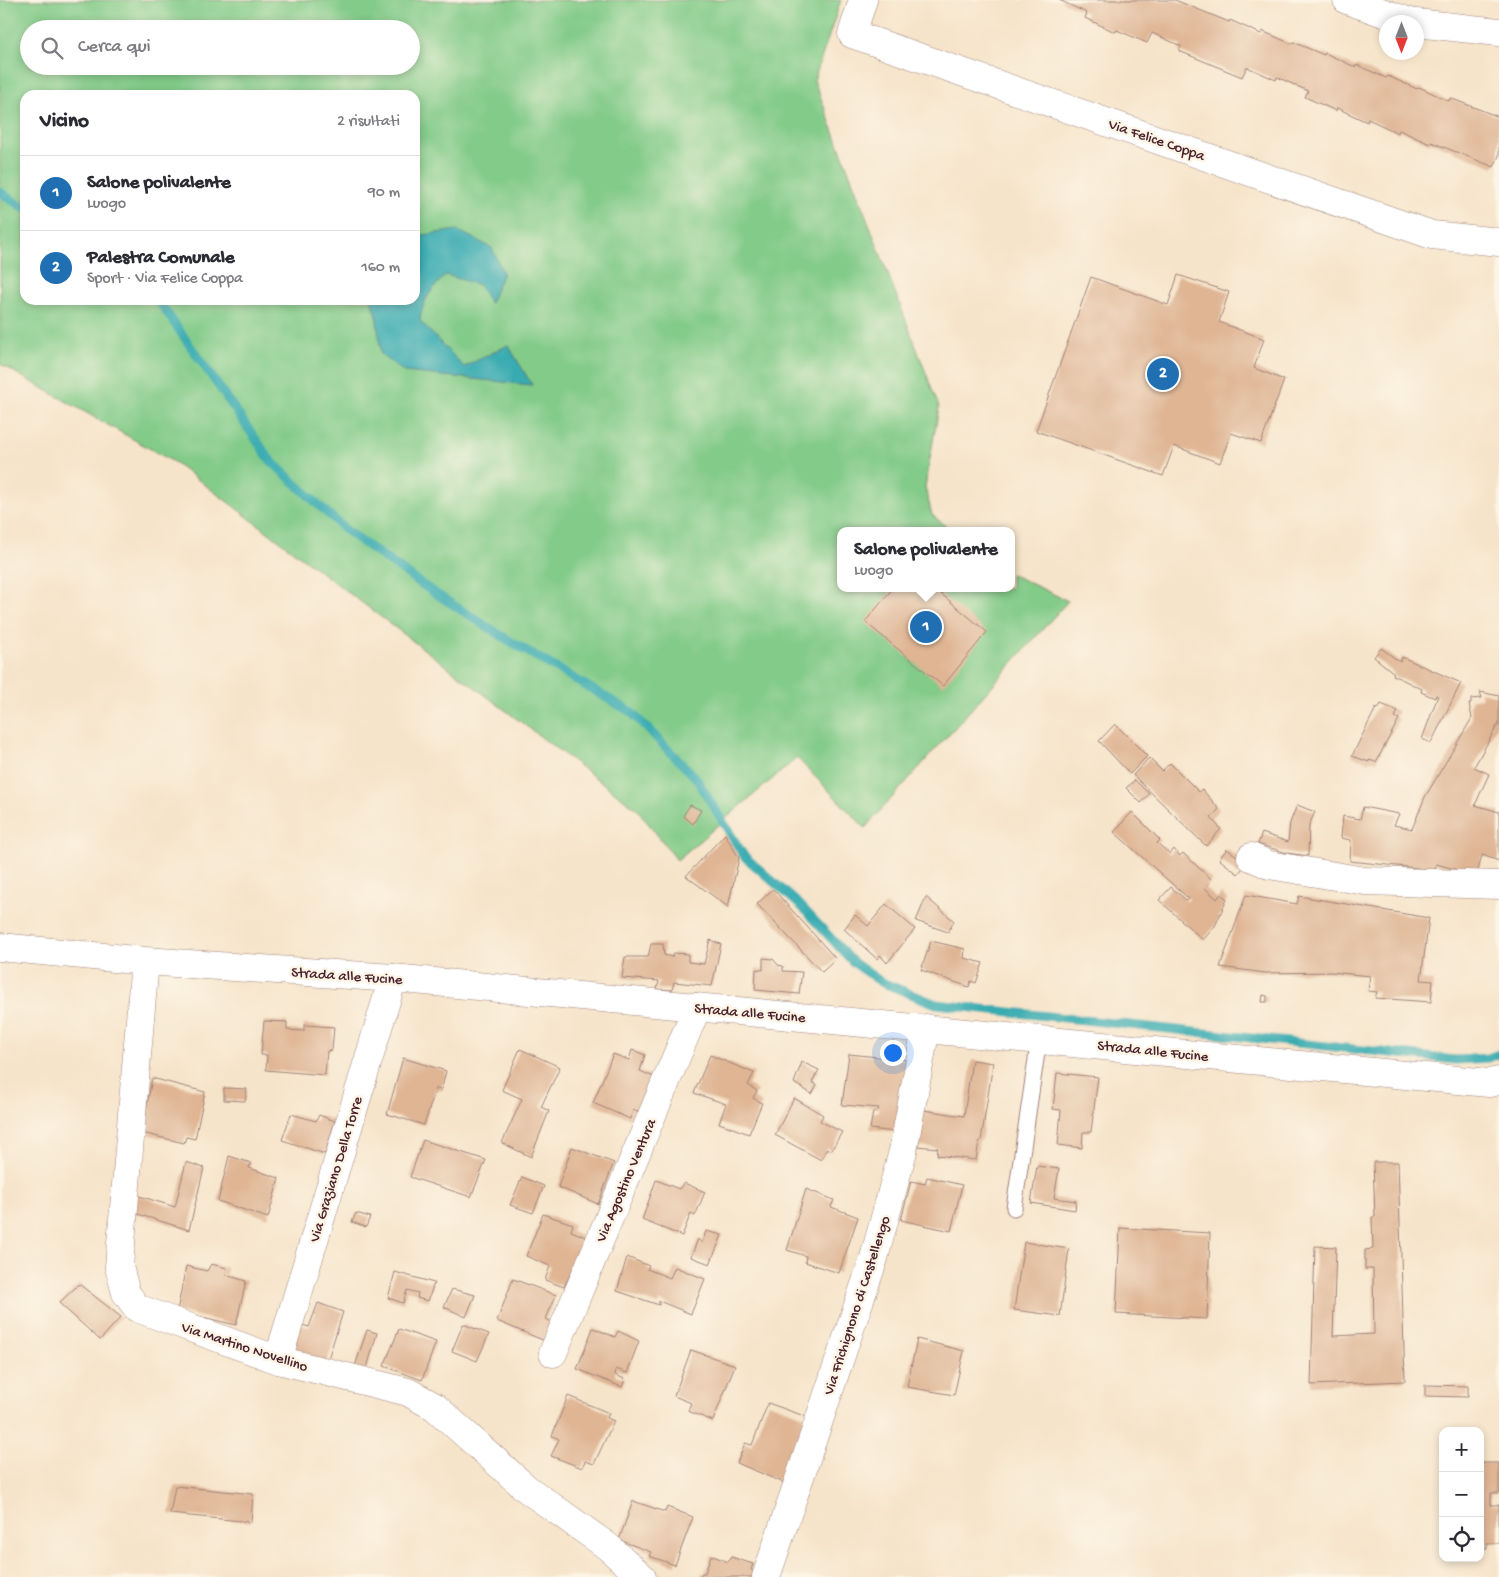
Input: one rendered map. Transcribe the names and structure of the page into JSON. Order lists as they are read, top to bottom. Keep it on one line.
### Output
{"streets":{"street":["Via Felice Coppa","Strada alle Fucine","Via Graziano Della Torre","Via Agostino Ventura","Via Frichignono di Castellengo","Via Martino Novellino"]},"crossings":[["Strada alle Fucine","Via Graziano Della Torre"],["Strada alle Fucine","Via Agostino Ventura"],["Strada alle Fucine","Via Frichignono di Castellengo"],["Strada alle Fucine","Via Martino Novellino"],["Via Graziano Della Torre","Via Martino Novellino"]],"north":"bottom","page":{"search":"Cerca qui","heading":["Vicino","2 risultati"],"list":[{"mark":"1","name":"Salone polivalente","note":"Luogo","value":"90 m"},{"mark":"2","name":"Palestra Comunale","note":"Sport · Via Felice Coppa","value":"160 m"}],"pins":["2","1"],"popup":["Salone polivalente","Luogo"],"map_buttons":["+","−"]}}
